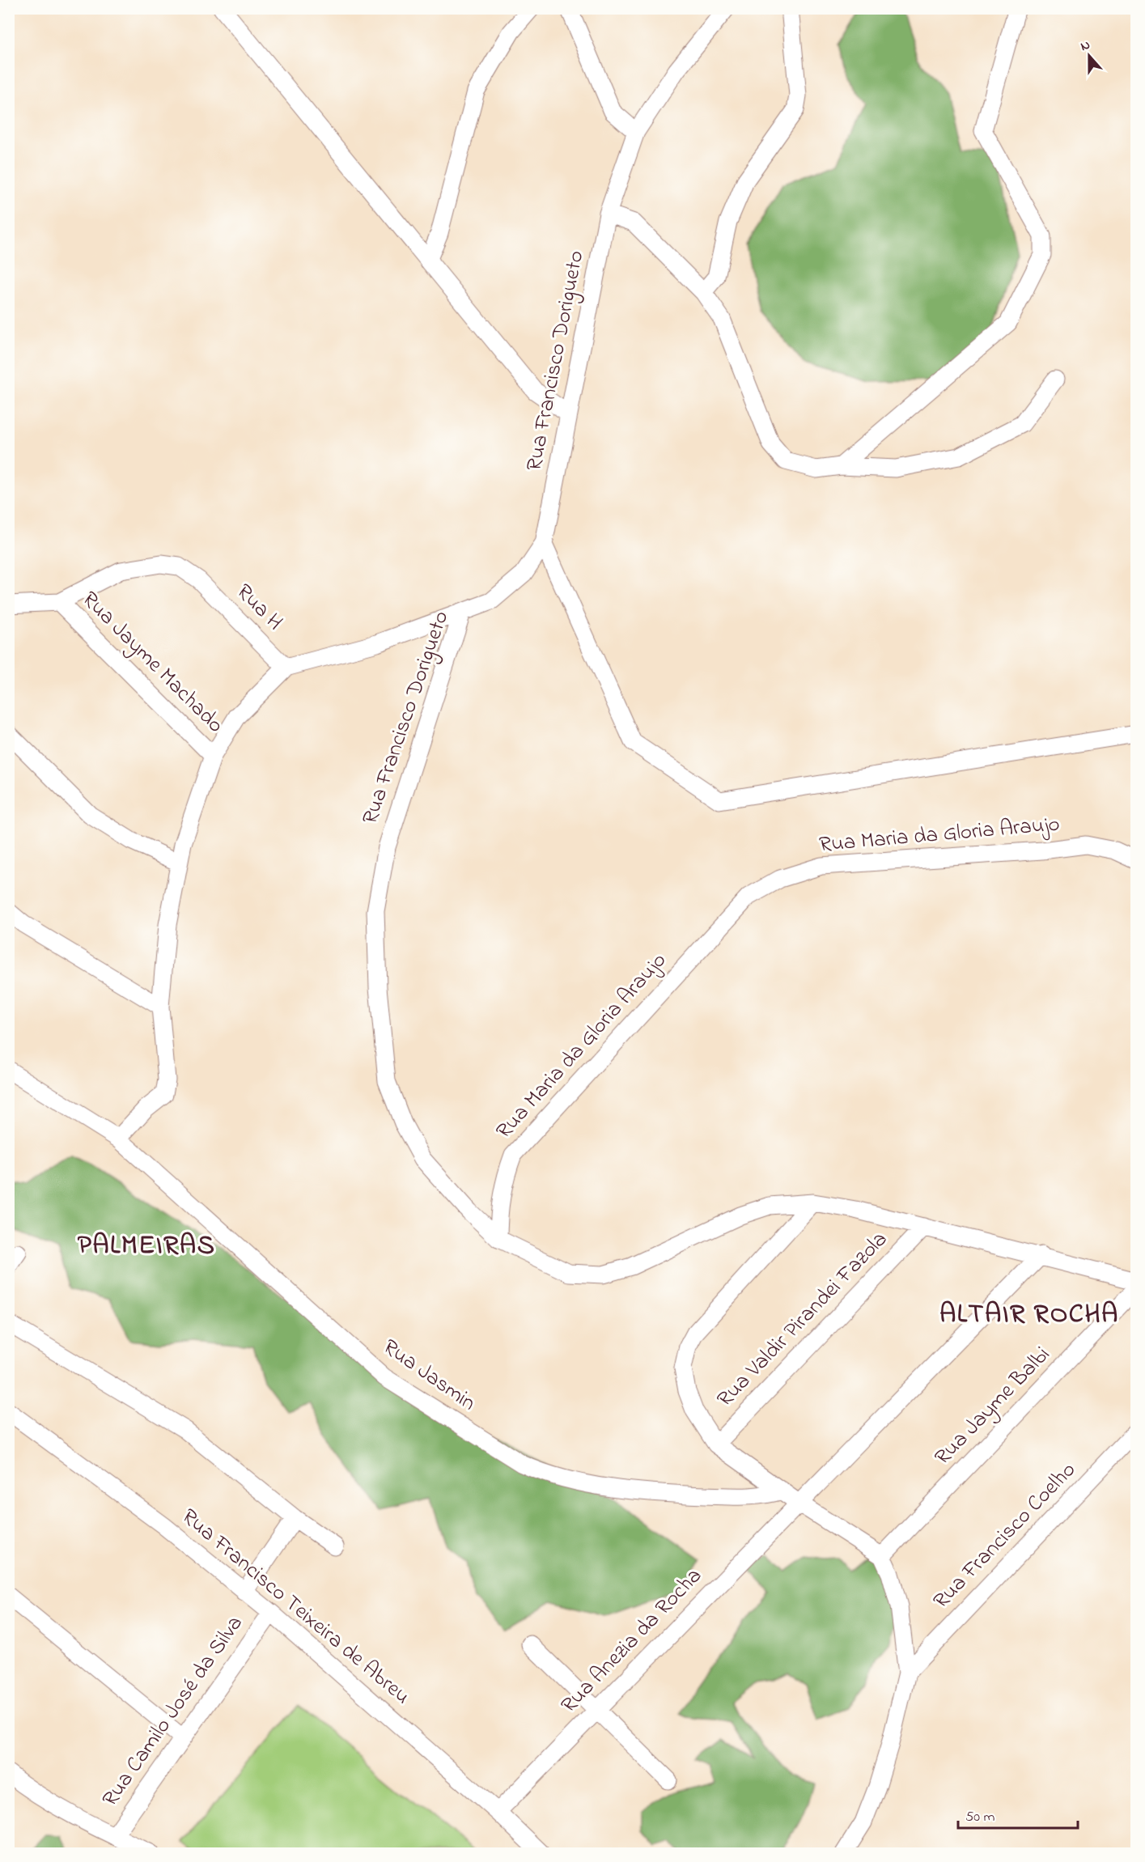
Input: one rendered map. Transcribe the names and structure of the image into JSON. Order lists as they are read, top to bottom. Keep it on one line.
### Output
{"streets":{"street":["Rua Francisco Dorigueto","Rua H","Rua Jayme Machado","Rua Maria da Gloria Araujo","Rua Valdir Pirandei Fazola","Rua Jasmin","Rua Jayme Balbi","Rua Francisco Coelho","Rua Francisco Teixeira de Abreu","Rua Anezia da Rocha","Rua Camilo José da Silva"]},"crossings":[["Rua Francisco Dorigueto","Rua Maria da Gloria Araujo"],["Rua H","Rua Jayme Machado"],["Rua Francisco Teixeira de Abreu","Rua Anezia da Rocha"],["Rua Francisco Teixeira de Abreu","Rua Camilo José da Silva"]],"districts":["PALMEIRAS","ALTAIR ROCHA"],"scale_bar":"50 m","north":"top"}
